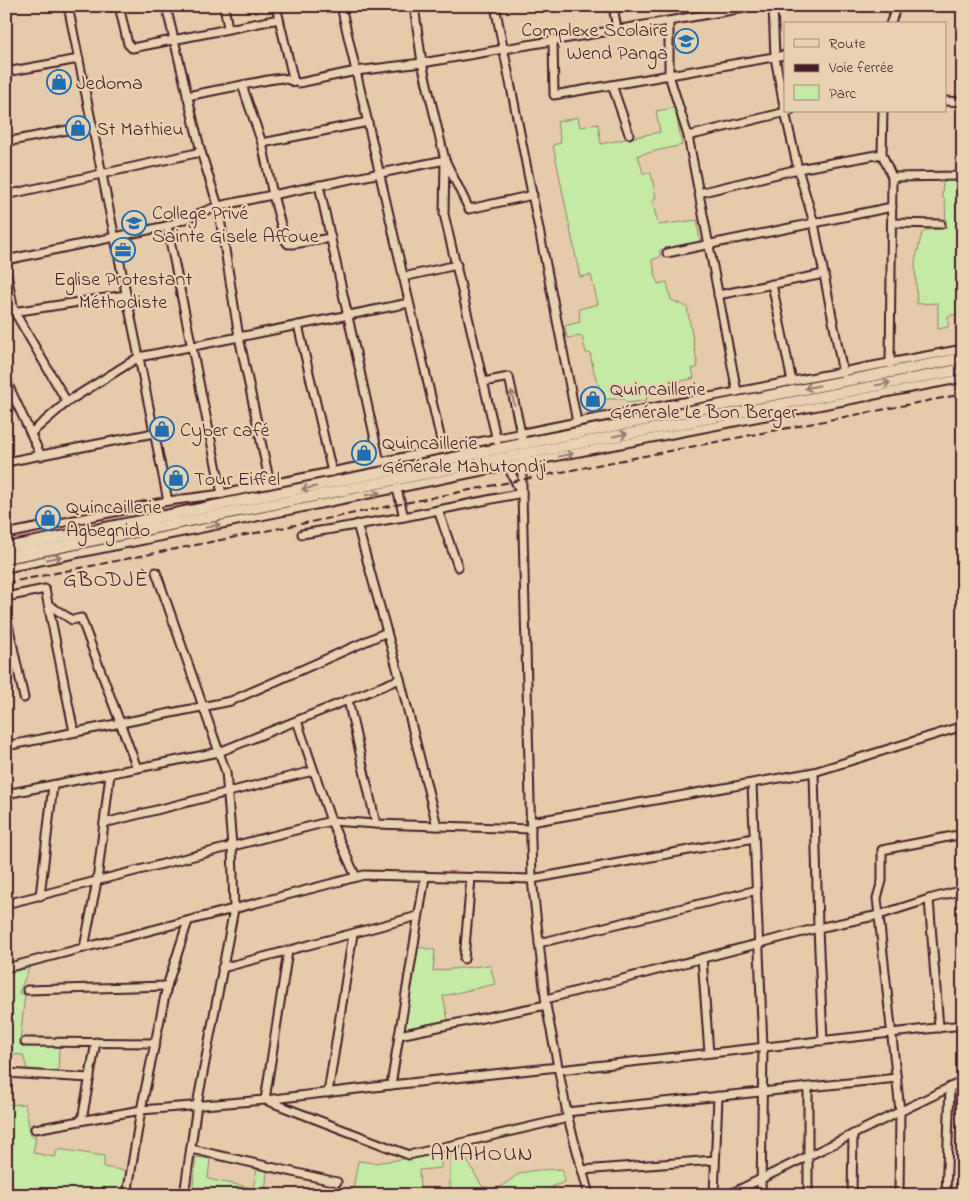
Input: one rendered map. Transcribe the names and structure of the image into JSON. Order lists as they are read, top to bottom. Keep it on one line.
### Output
{"districts":["GBODJÈ","AMAHOUN"],"places":{"school or university":["Complexe Scolaire Wend Panga","College Privé Sainte Gisele Affoue"],"shop":["Jedoma","St Mathieu","Quincaillerie Générale Le Bon Berger","Cyber café","Quincaillerie Générale Mahutondji","Tour Eiffel","Quincaillerie Agbegnido"],"office":["Eglise Protestant Méthodiste"]},"legend":["Route","Voie ferrée","Parc"]}
